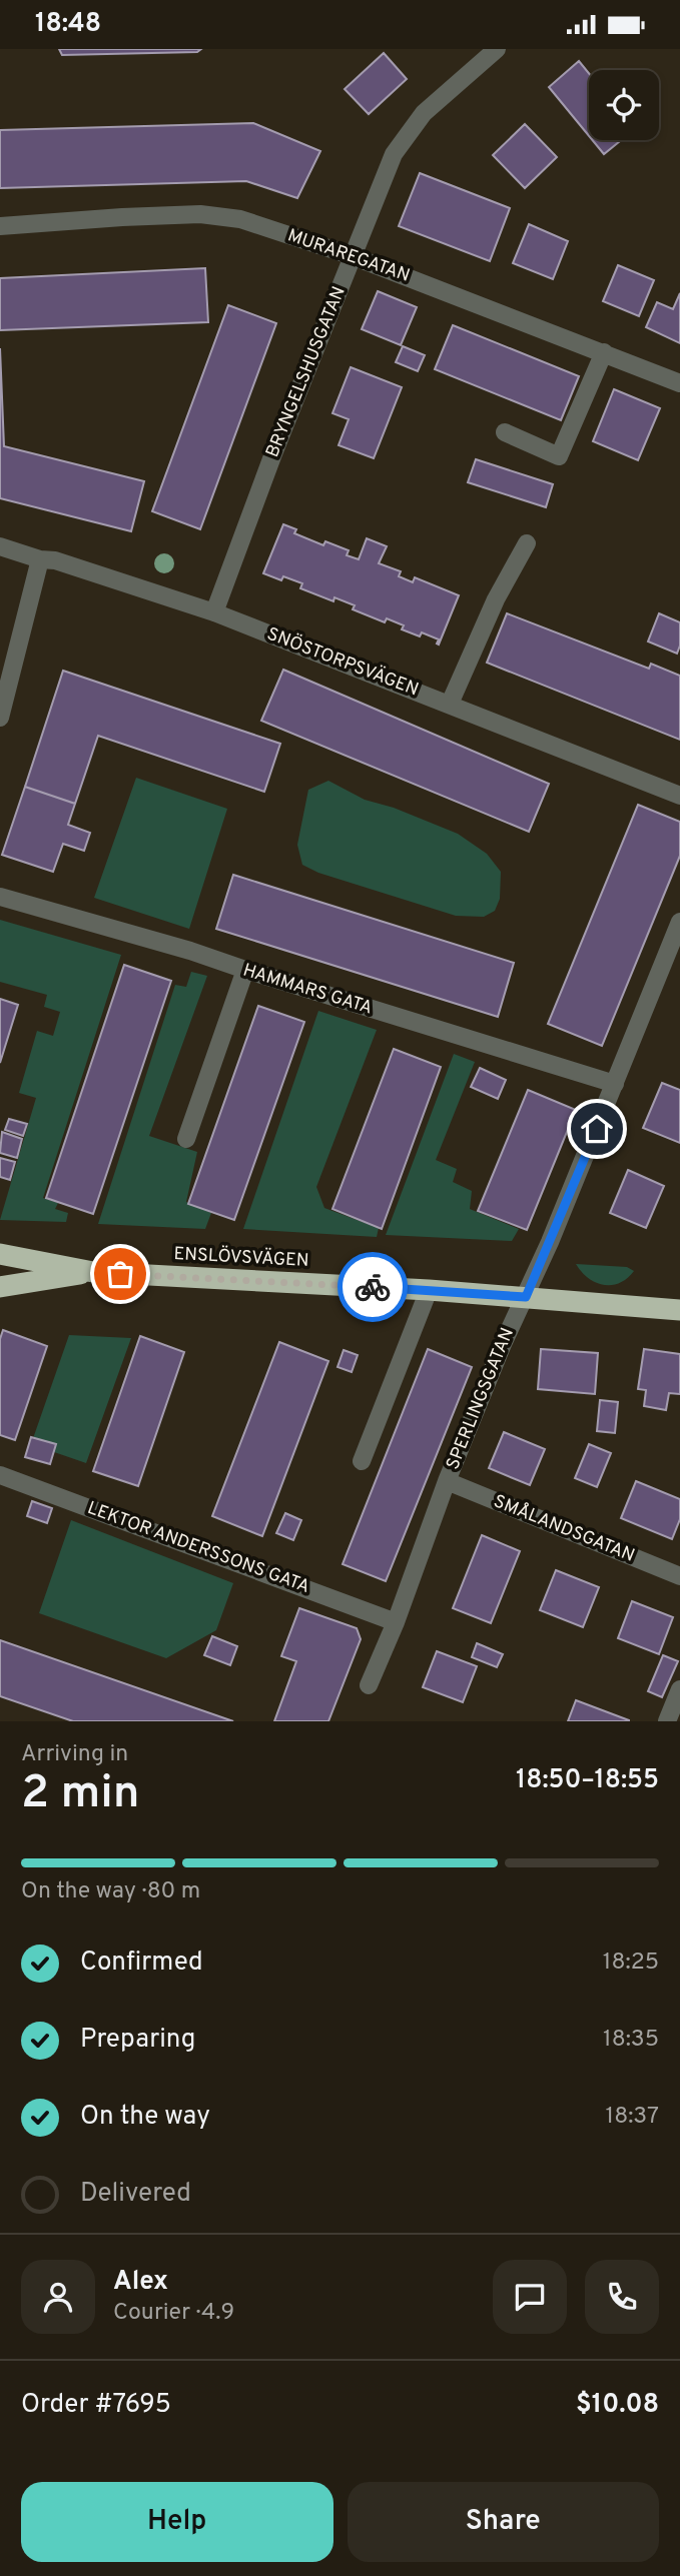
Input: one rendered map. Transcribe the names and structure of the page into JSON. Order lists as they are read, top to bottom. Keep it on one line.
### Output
{"streets":{"highway":["ENSLÖVSVÄGEN"],"street":["MURAREGATAN","BRYNGELSHUSGATAN","SNÖSTORPSVÄGEN","HAMMARS GATA","SPERLINGSGATAN","SMÅLANDSGATAN","LEKTOR ANDERSSONS GATA"]},"crossings":[["MURAREGATAN","BRYNGELSHUSGATAN"],["BRYNGELSHUSGATAN","SNÖSTORPSVÄGEN"],["HAMMARS GATA","SPERLINGSGATAN"],["ENSLÖVSVÄGEN","SPERLINGSGATAN"],["SPERLINGSGATAN","SMÅLANDSGATAN"],["SPERLINGSGATAN","LEKTOR ANDERSSONS GATA"]],"page":{"status":"18:48","heading":["2 min","Arriving in","18:50–18:55"],"panel":["Alex","Courier · 4.9","Order #7695","$10.08"],"bar":"On the way · 80 m","list":[["Confirmed","18:25"],["Preparing","18:35"],["On the way","18:37"],"Delivered"],"buttons":["Help","Share"]}}
